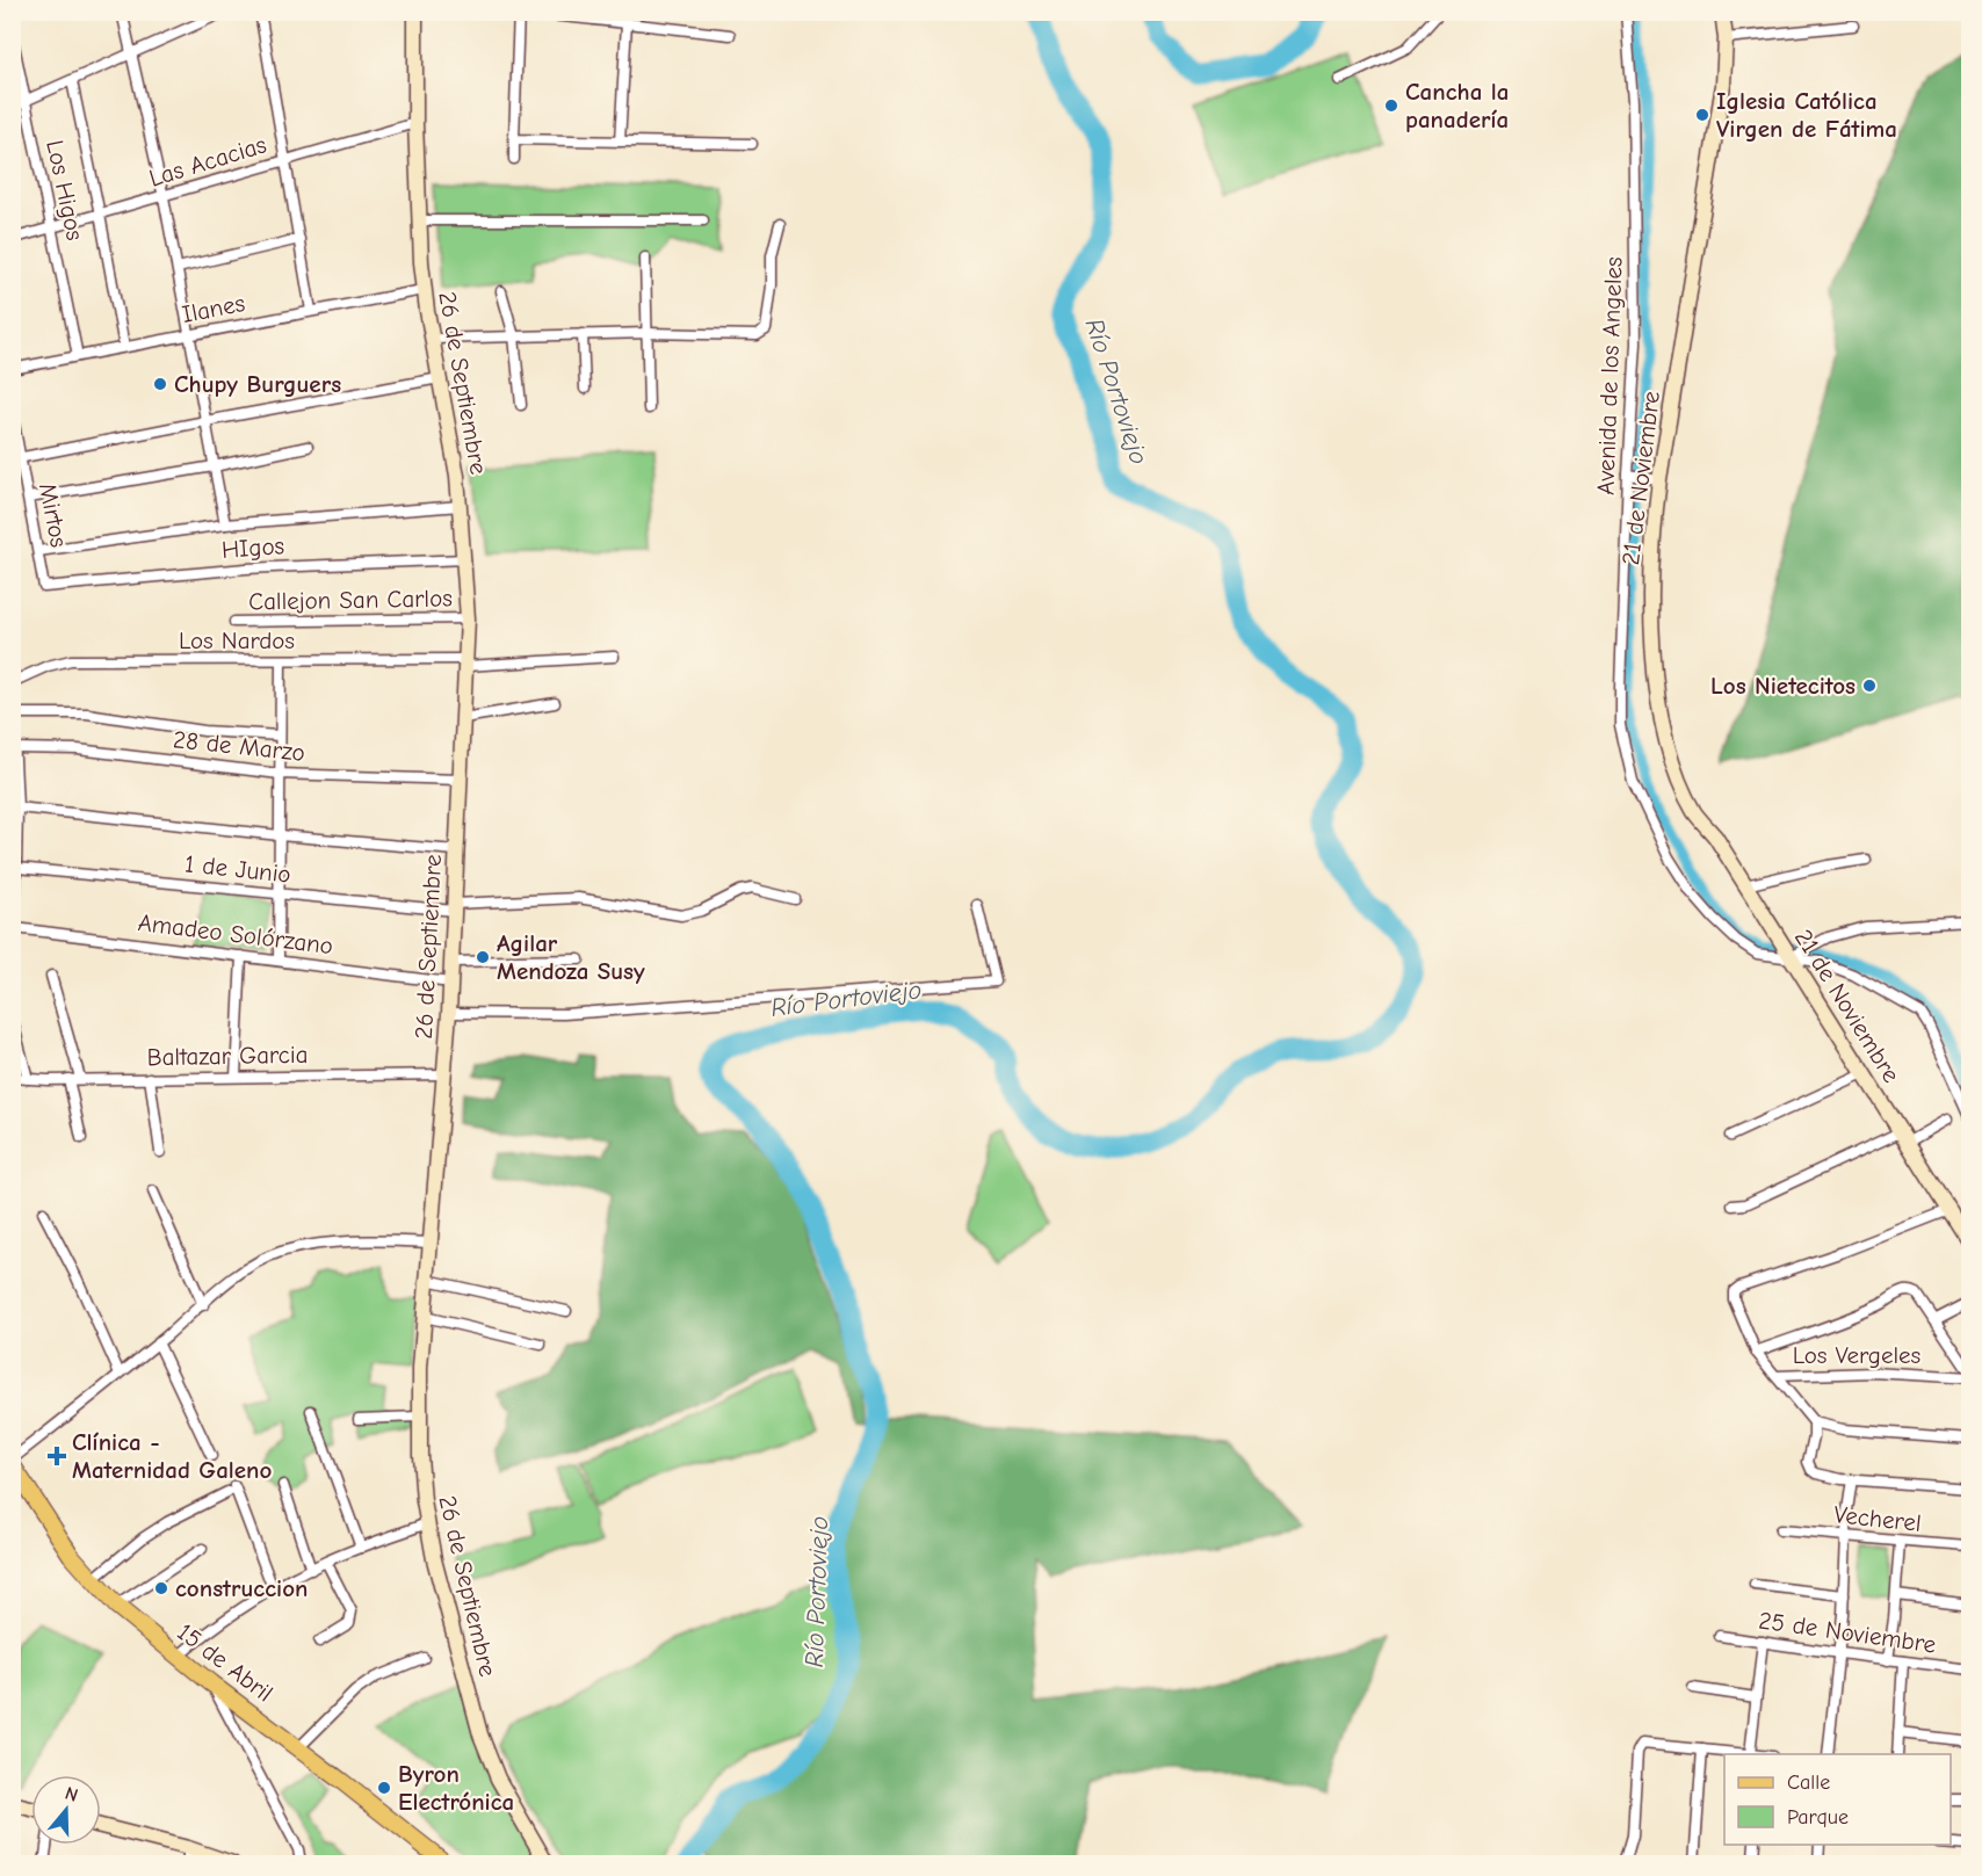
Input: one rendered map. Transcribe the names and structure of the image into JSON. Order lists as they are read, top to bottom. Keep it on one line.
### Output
{"streets":{"main road":["15 de Abril"],"street":["Las Acacias","Los Higos","Ilanes","Avenida de los Angeles","26 de Septiembre","21 de Noviembre","Mirtos","HIgos","Callejon San Carlos","Los Nardos","28 de Marzo","1 de Junio","Amadeo Solórzano","Baltazar Garcia","Los Vergeles","Vecherel","25 de Noviembre"]},"crossings":[["Las Acacias","Los Higos"],["Las Acacias","26 de Septiembre"],["Los Higos","Ilanes"],["Ilanes","26 de Septiembre"],["Avenida de los Angeles","21 de Noviembre"],["26 de Septiembre","HIgos"],["26 de Septiembre","Callejon San Carlos"],["26 de Septiembre","Los Nardos"],["26 de Septiembre","28 de Marzo"],["26 de Septiembre","1 de Junio"],["26 de Septiembre","Amadeo Solórzano"],["26 de Septiembre","Baltazar Garcia"],["21 de Noviembre","Los Vergeles"],["Mirtos","HIgos"]],"water":["Río Portoviejo"],"places":{"other":["Cancha la panadería","Iglesia Católica Virgen de Fátima","Chupy Burguers","Los Nietecitos","Agilar Mendoza Susy","construccion","Byron Electrónica"],"health":["Clínica - Maternidad Galeno"]},"legend":["Calle","Parque"],"north":"top"}
